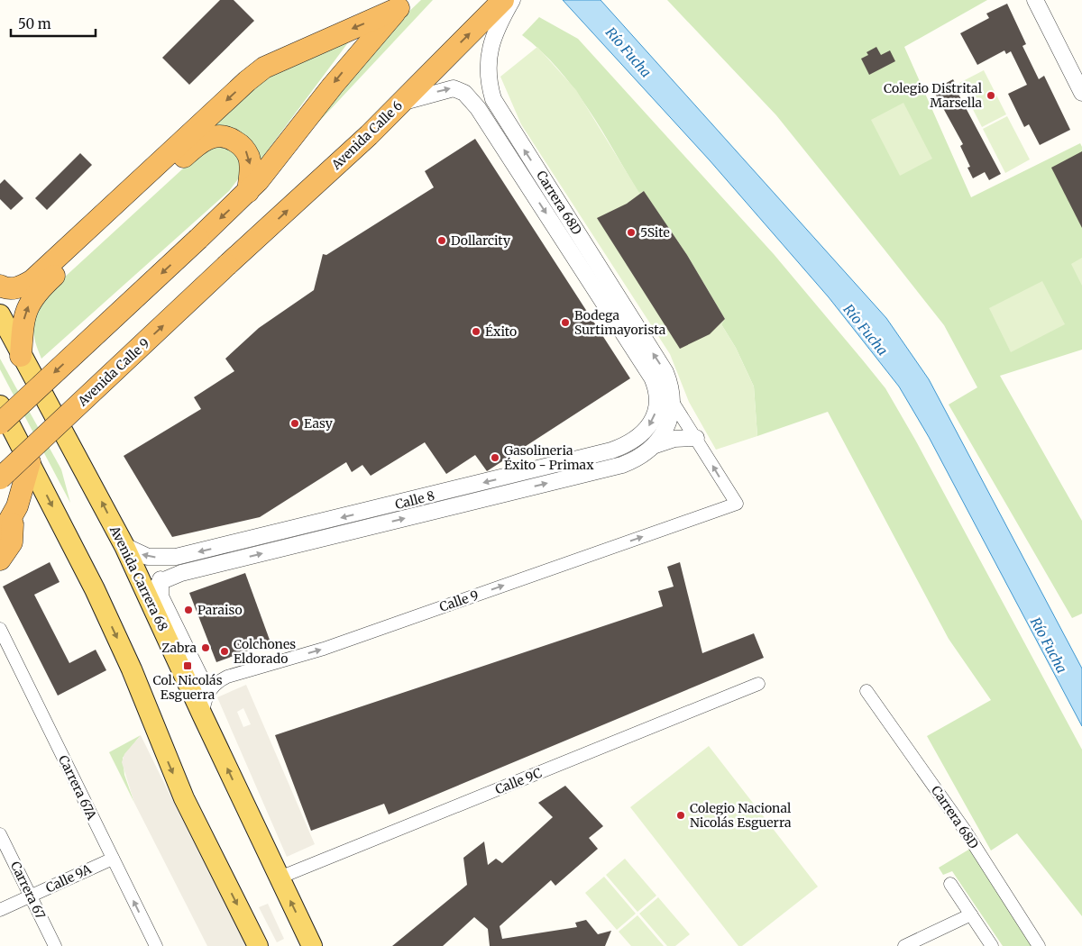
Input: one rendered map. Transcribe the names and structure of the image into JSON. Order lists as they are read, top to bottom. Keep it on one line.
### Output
{"streets":{"highway":["Avenida Calle 6","Avenida Calle 9"],"main road":["Avenida Carrera 68"],"street":["Carrera 68D","Calle 8","Calle 9","Calle 9C","Carrera 67A","Calle 9A","Carrera 67"]},"crossings":[["Avenida Calle 6","Carrera 68D"],["Avenida Calle 6","Avenida Calle 9"],["Carrera 68D","Calle 8"],["Carrera 68D","Calle 9"],["Calle 8","Avenida Carrera 68"],["Avenida Carrera 68","Calle 9"],["Avenida Carrera 68","Calle 9C"],["Carrera 67A","Calle 9A"],["Calle 9A","Carrera 67"]],"one_way":["Calle 9"],"water":["Río Fucha"],"places":{"other":["Colegio Distrital Marsella","5Site","Dollarcity","Bodega Surtimayorista","Éxito","Easy","Gasolineria Éxito - Primax","Paraiso","Zabra","Colchones Eldorado","Colegio Nacional Nicolás Esguerra"],"transit":["Col. Nicolás Esguerra"]},"scale_bar":"50 m"}
